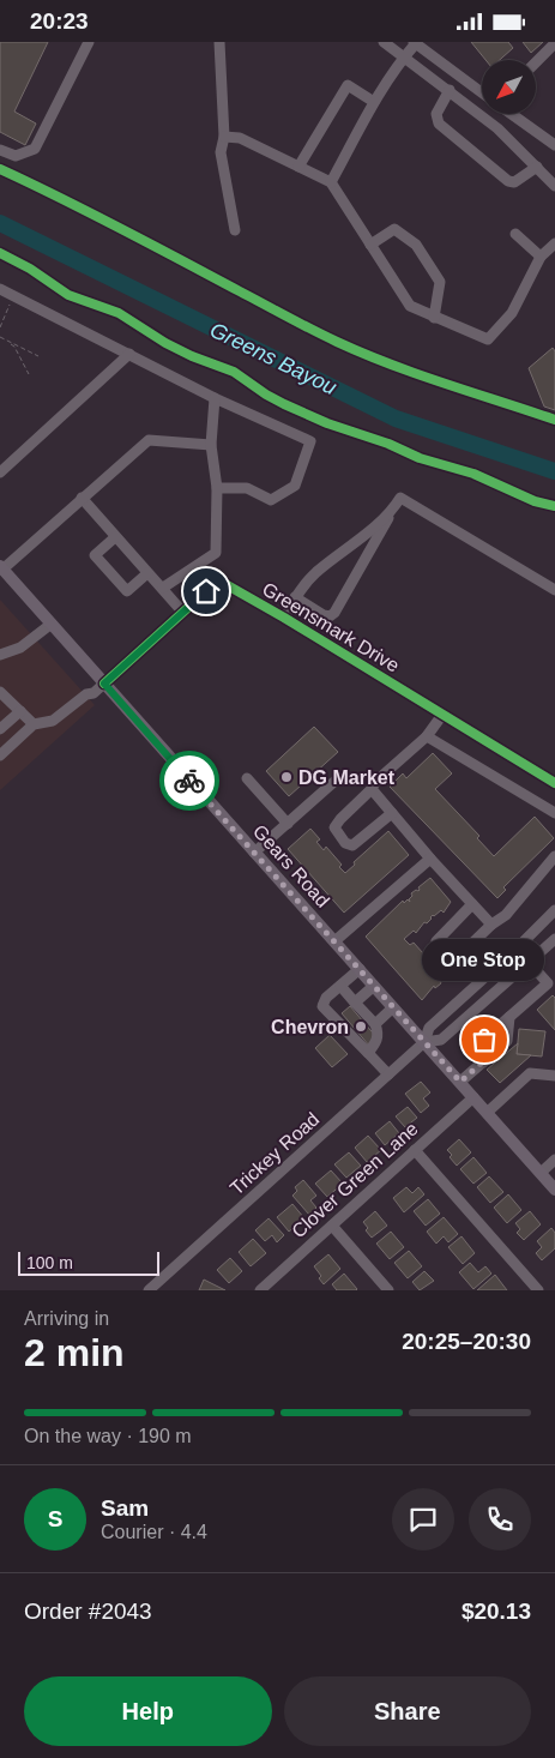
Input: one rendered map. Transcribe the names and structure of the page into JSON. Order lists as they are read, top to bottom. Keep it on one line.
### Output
{"streets":{"main road":["Gears Road"],"street":["Greensmark Drive","Trickey Road","Clover Green Lane"]},"crossings":[["Greensmark Drive","Gears Road"],["Gears Road","Trickey Road"],["Gears Road","Clover Green Lane"]],"water":["Greens Bayou"],"places":["DG Market","Chevron","One Stop"],"scale_bar":"100 m","north":"bottom left","page":{"status":"20:23","bubble":"One Stop","scale":"100 m","heading":["2 min","Arriving in","20:25–20:30"],"panel":["Sam","Courier · 4.4","Order #2043","$20.13"],"bar":"On the way · 190 m","round":"S","buttons":["Help","Share"]}}
